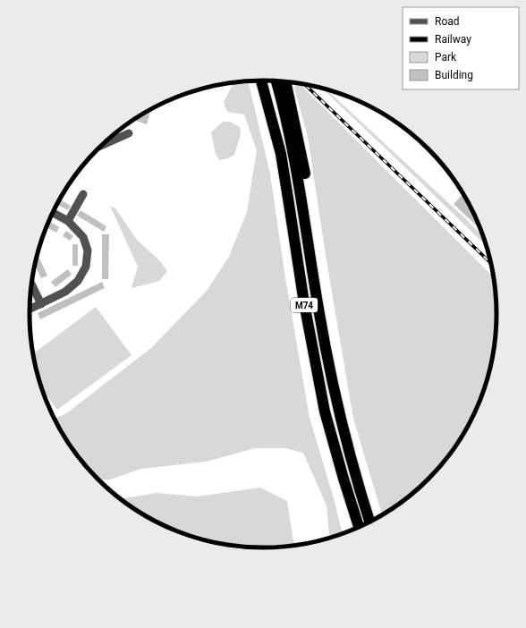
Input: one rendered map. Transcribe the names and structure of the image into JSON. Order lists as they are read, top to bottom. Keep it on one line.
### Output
{"streets":{"highway":["M74"]},"legend":["Road","Railway","Park","Building"]}
